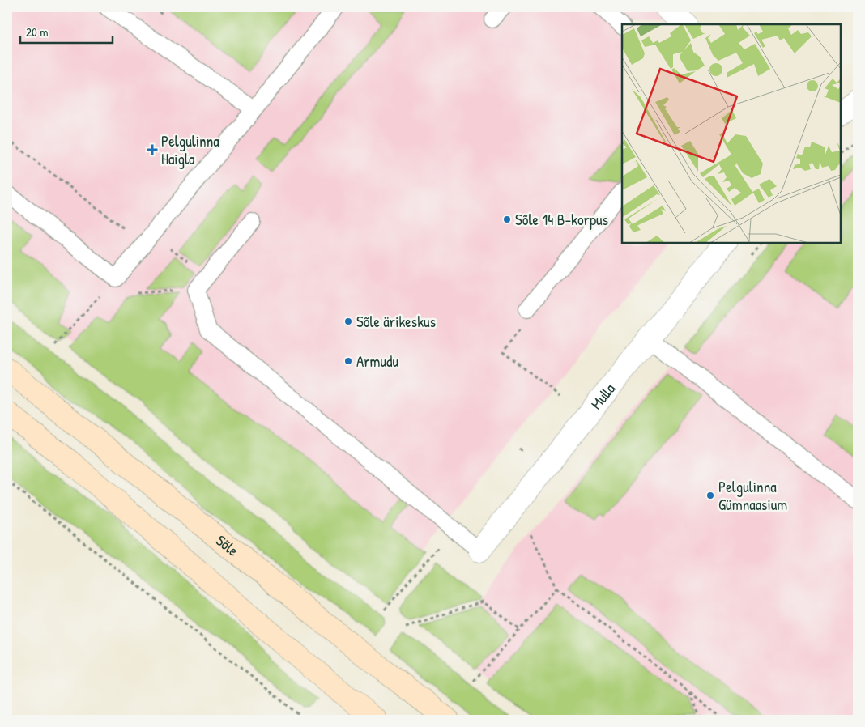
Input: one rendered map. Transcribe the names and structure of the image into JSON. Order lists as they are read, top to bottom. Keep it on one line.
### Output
{"streets":{"main road":["Sõle"],"street":["Mulla"]},"places":{"health":["Pelgulinna Haigla"],"other":["Sõle 14 B-korpus","Sõle ärikeskus","Armudu","Pelgulinna Gümnaasium"]},"scale_bar":"20 m"}
